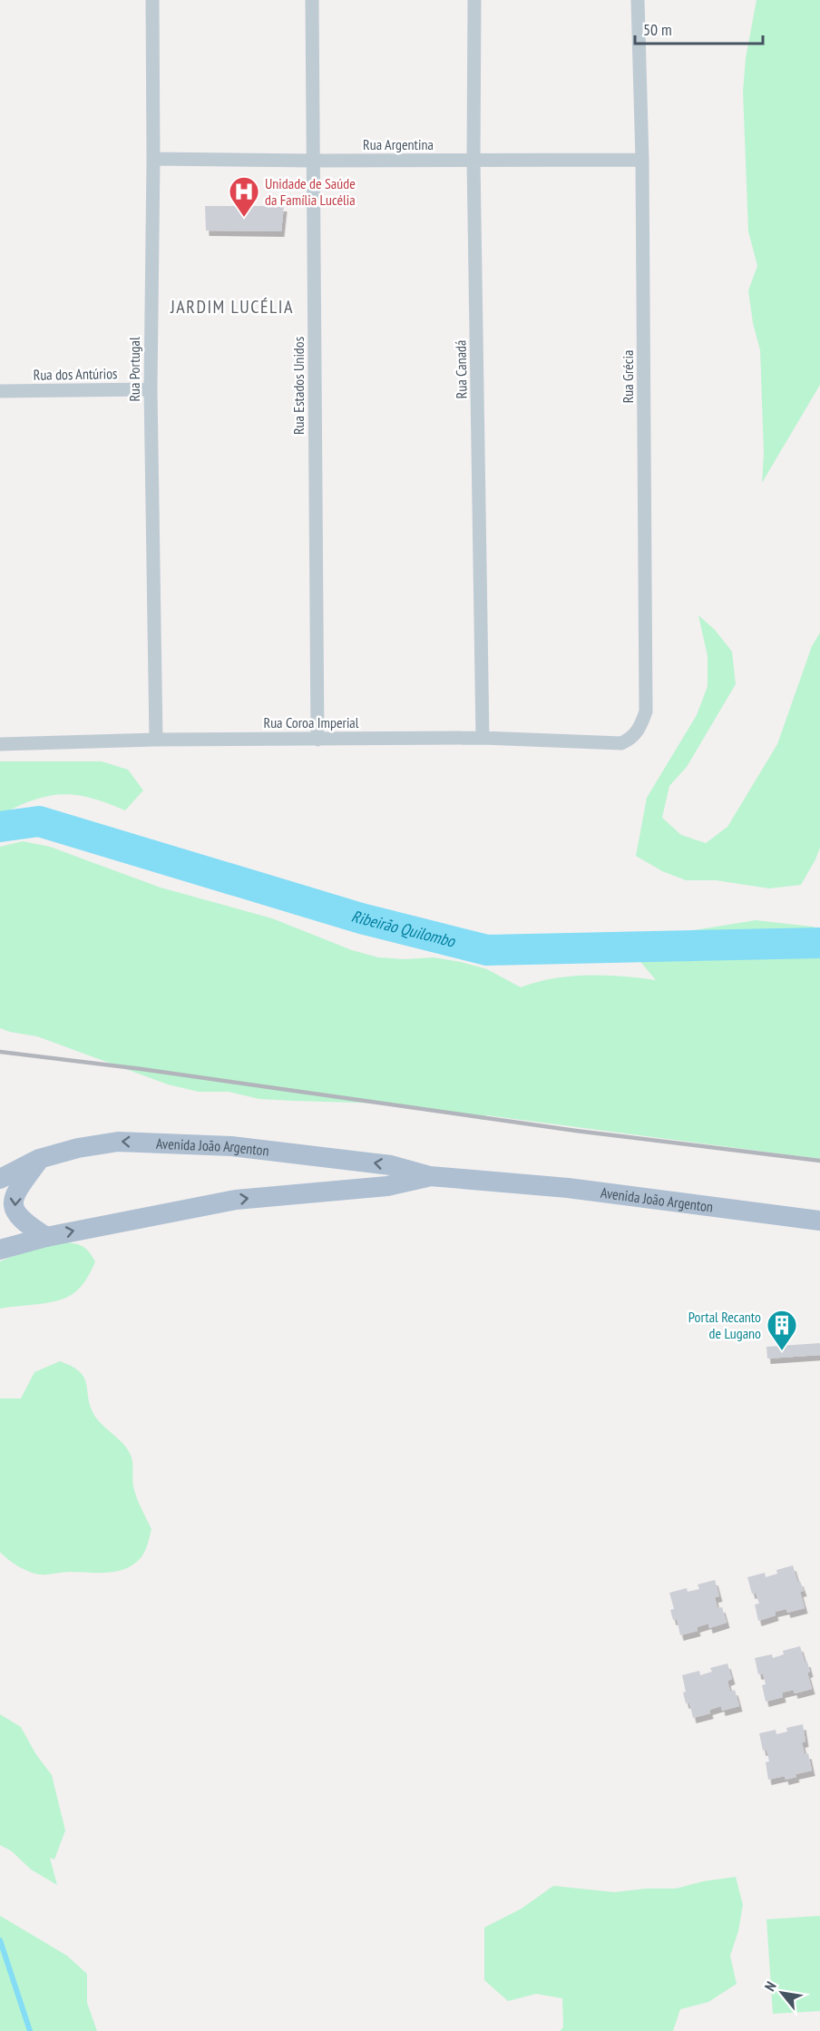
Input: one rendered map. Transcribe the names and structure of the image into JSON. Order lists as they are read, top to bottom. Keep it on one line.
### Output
{"streets":{"main road":["Avenida João Argenton"],"street":["Rua Argentina","Rua Portugal","Rua Canadá","Rua dos Antúrios","Rua Grécia","Rua Estados Unidos","Rua Coroa Imperial"]},"crossings":[["Rua Argentina","Rua Portugal"],["Rua Argentina","Rua Canadá"],["Rua Argentina","Rua Grécia"],["Rua Argentina","Rua Estados Unidos"],["Rua Portugal","Rua dos Antúrios"],["Rua Portugal","Rua Coroa Imperial"],["Rua Canadá","Rua Coroa Imperial"],["Rua Grécia","Rua Coroa Imperial"],["Rua Estados Unidos","Rua Coroa Imperial"]],"districts":["JARDIM LUCÉLIA"],"water":["Ribeirão Quilombo"],"places":{"hospital":["Unidade de Saúde da Família Lucélia"],"building":["Portal Recanto de Lugano"]},"scale_bar":"50 m","north":"top left"}
